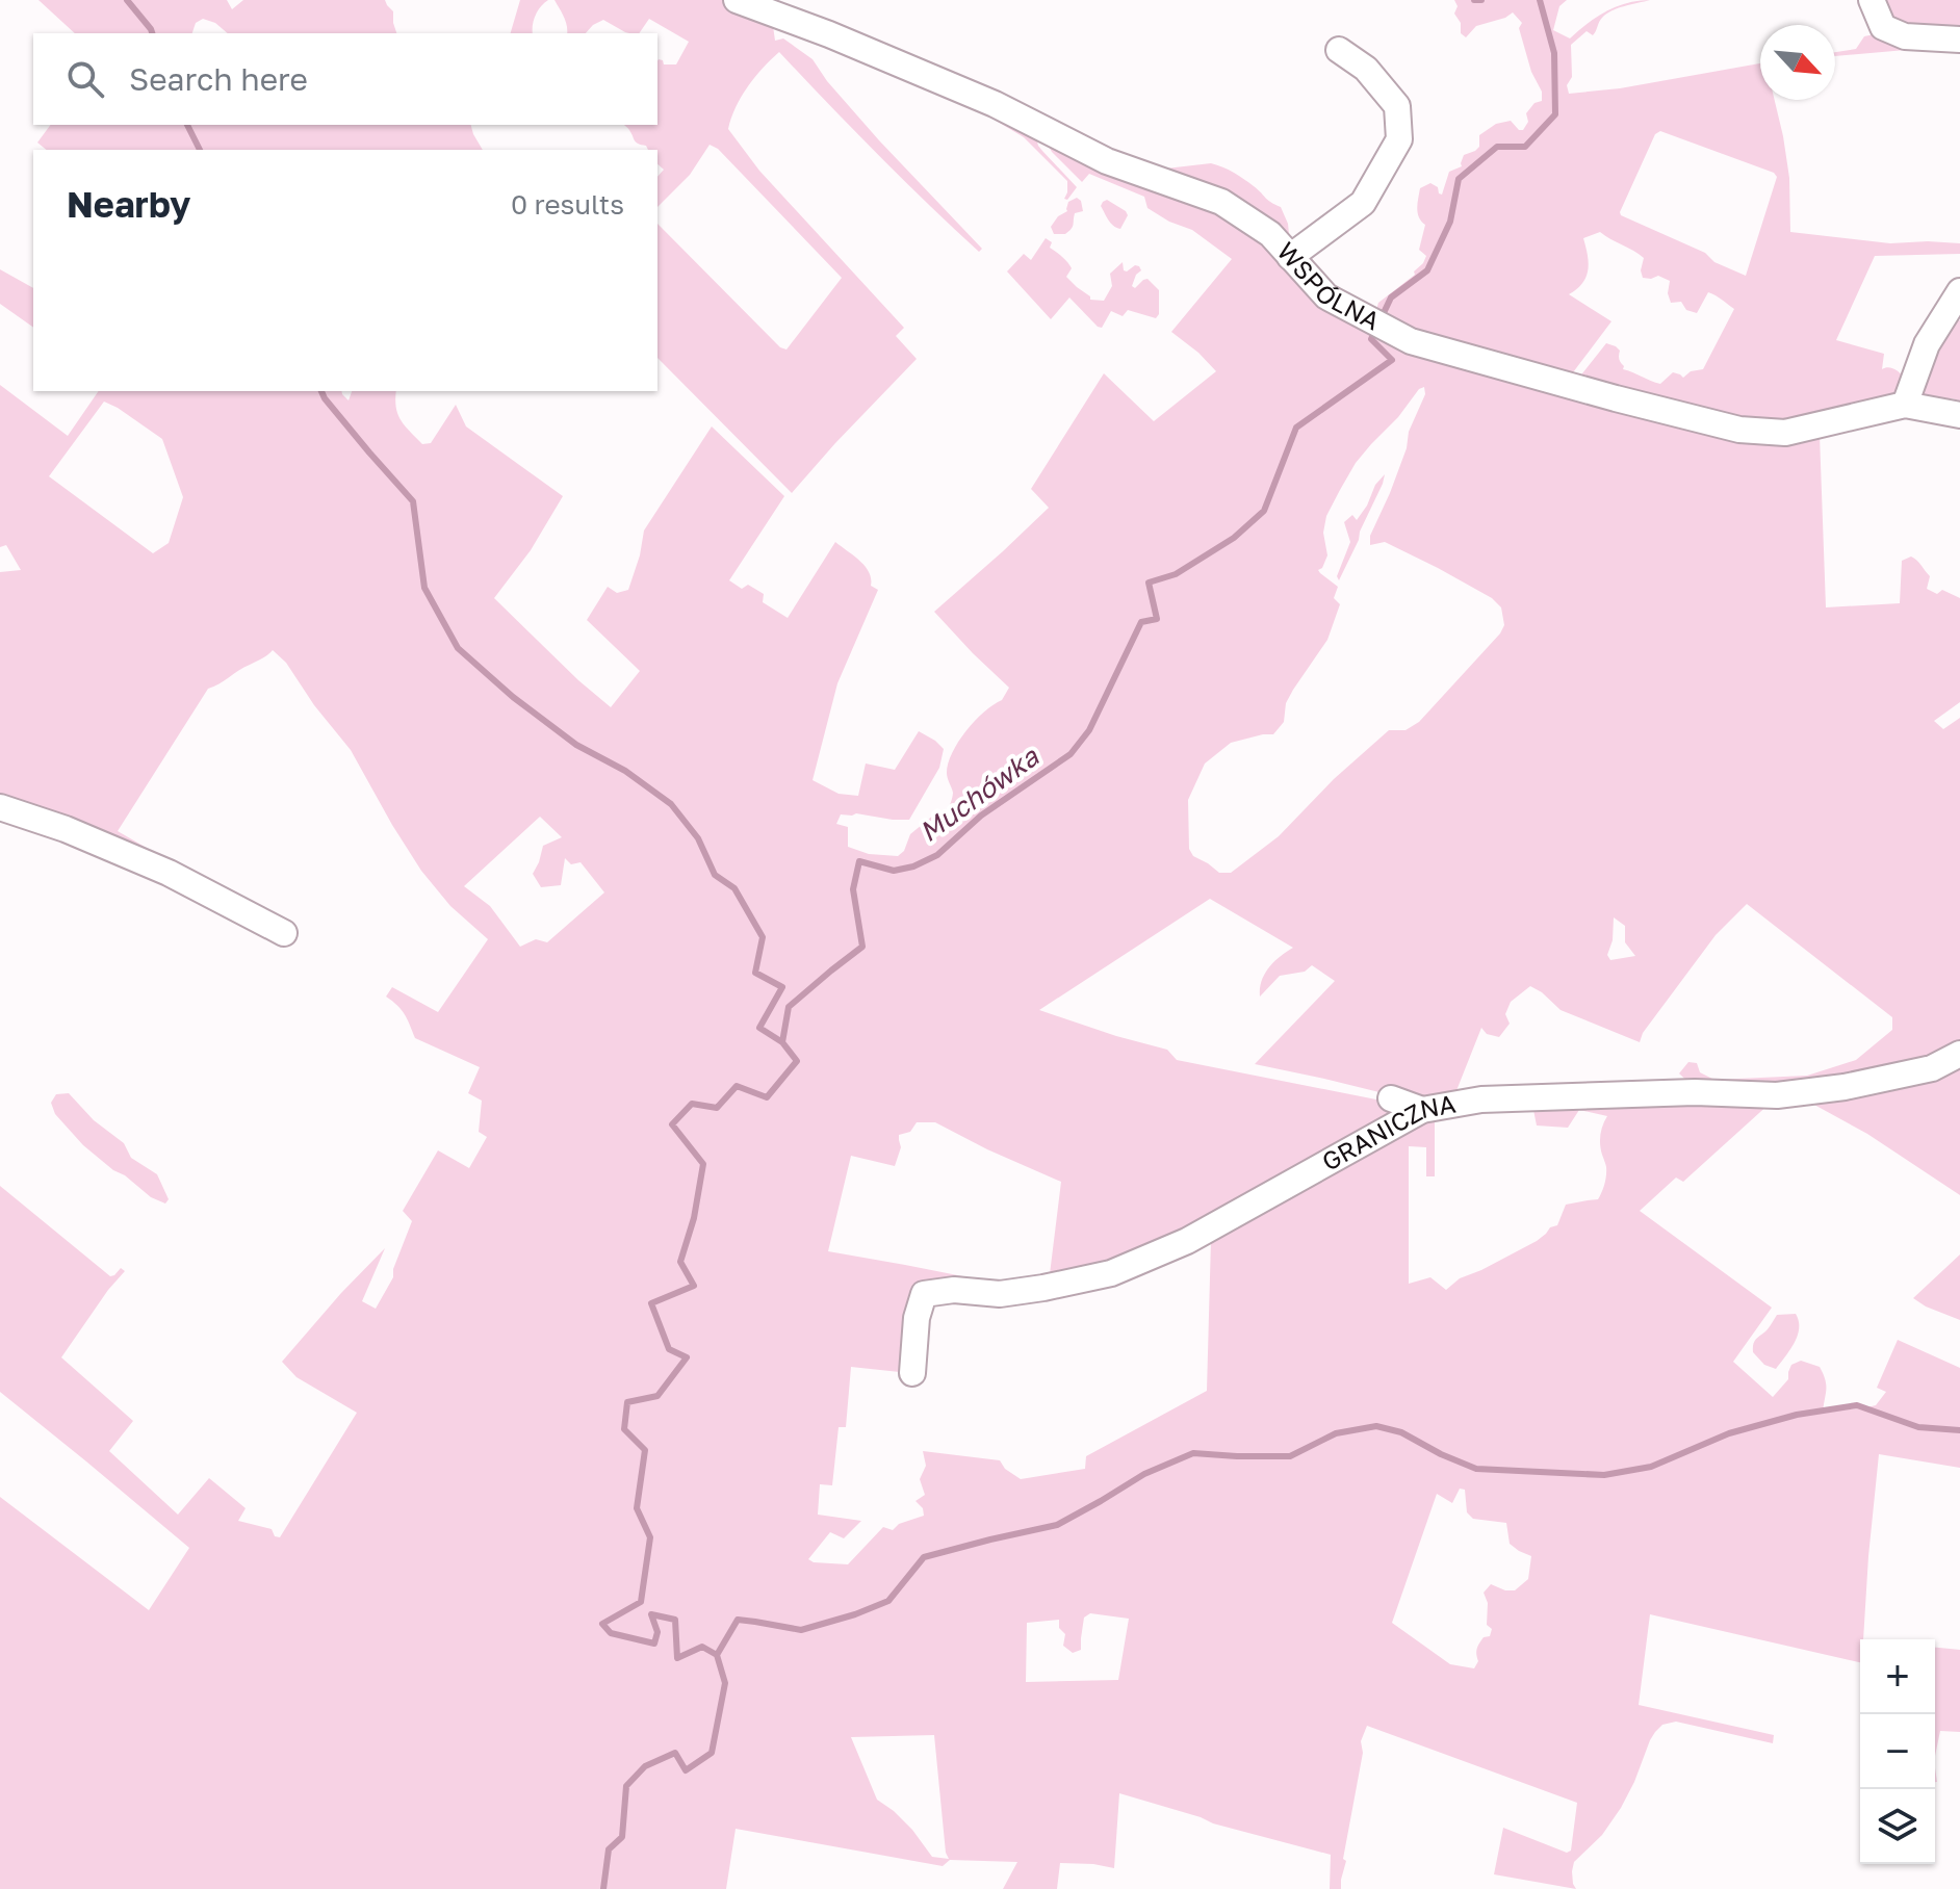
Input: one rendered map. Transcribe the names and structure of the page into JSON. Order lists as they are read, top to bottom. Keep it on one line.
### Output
{"streets":{"street":["WSPÓLNA","GRANICZNA"]},"water":["Muchówka"],"north":"bottom right","page":{"search":"Search here","heading":["Nearby","0 results"],"map_buttons":["+","−"]}}
